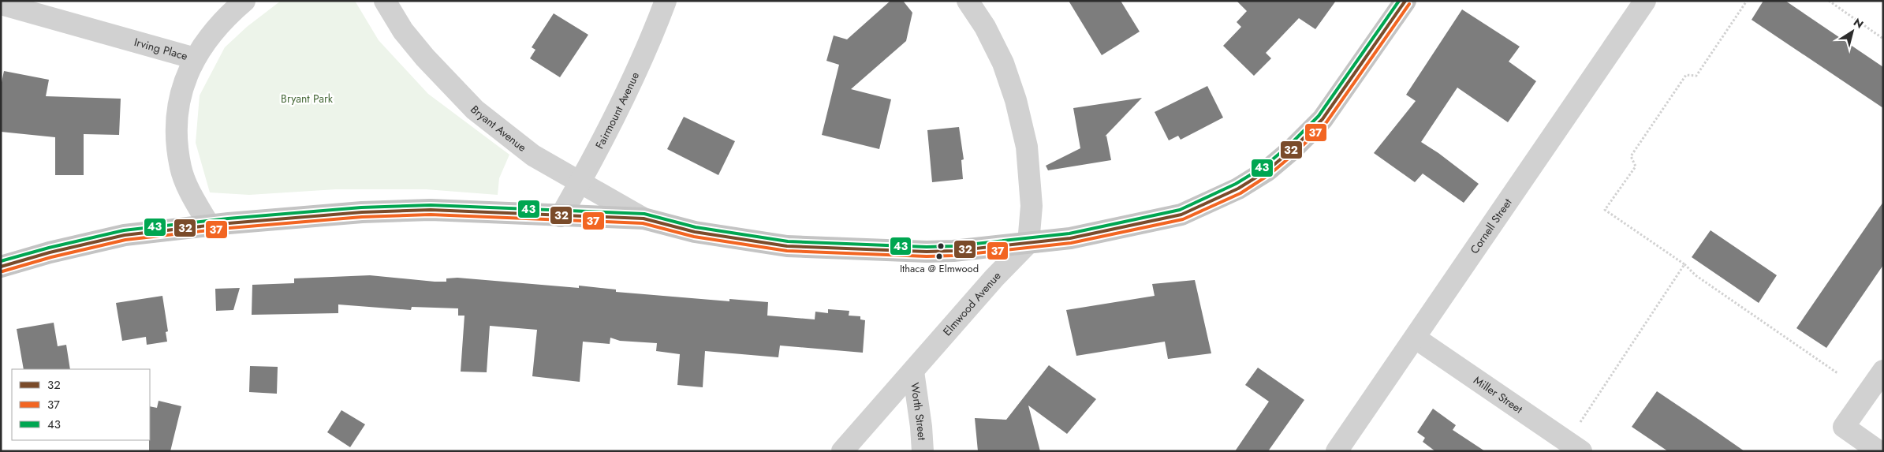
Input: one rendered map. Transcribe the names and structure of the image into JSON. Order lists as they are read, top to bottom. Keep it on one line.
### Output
{"streets":{"street":["Irving Place","Fairmount Avenue","Bryant Avenue","Cornell Street","Elmwood Avenue","Miller Street","Worth Street"]},"crossings":[["Fairmount Avenue","Bryant Avenue"],["Cornell Street","Miller Street"],["Elmwood Avenue","Worth Street"]],"parks":["Bryant Park"],"places":["Ithaca @ Elmwood"],"lines":["transit line 32","transit line 43","transit line 37"],"legend":["32","37","43"],"north":"top right"}
